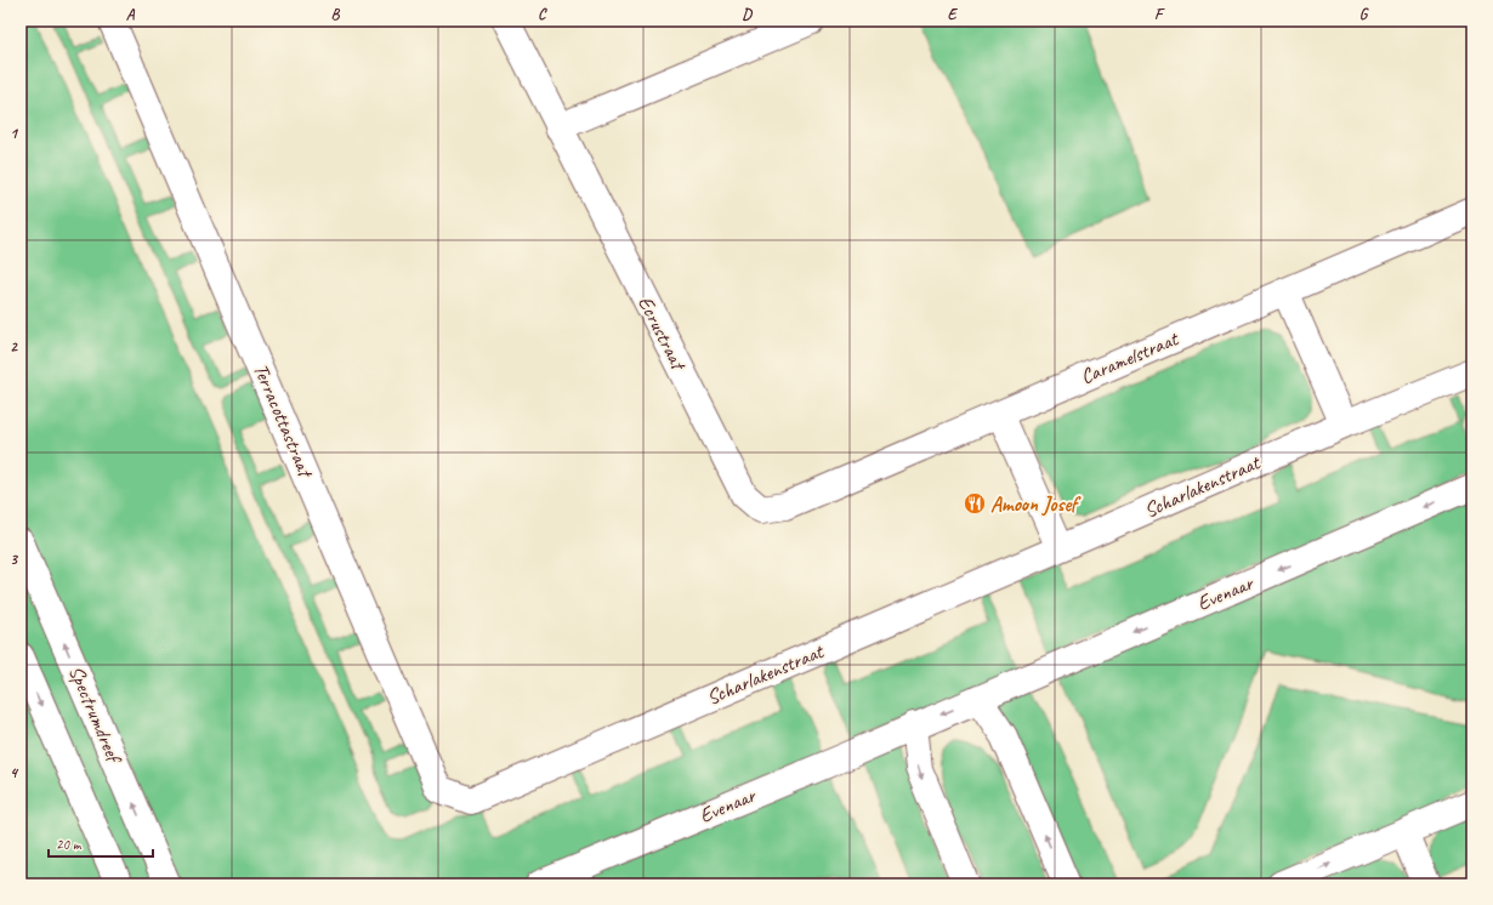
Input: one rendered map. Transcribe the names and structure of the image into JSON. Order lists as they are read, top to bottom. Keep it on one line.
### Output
{"streets":{"street":["Ecrustraat","Caramelstraat","Terracottastraat","Scharlakenstraat","Evenaar","Spectrumdreef"]},"crossings":[["Ecrustraat","Caramelstraat"],["Terracottastraat","Scharlakenstraat"]],"one_way":["Evenaar"],"places":{"restaurant":["Amoon Josef"]},"scale_bar":"20 m","grid":{"columns":["A","B","C","D","E","F","G"],"rows":["1","2","3","4"]}}
